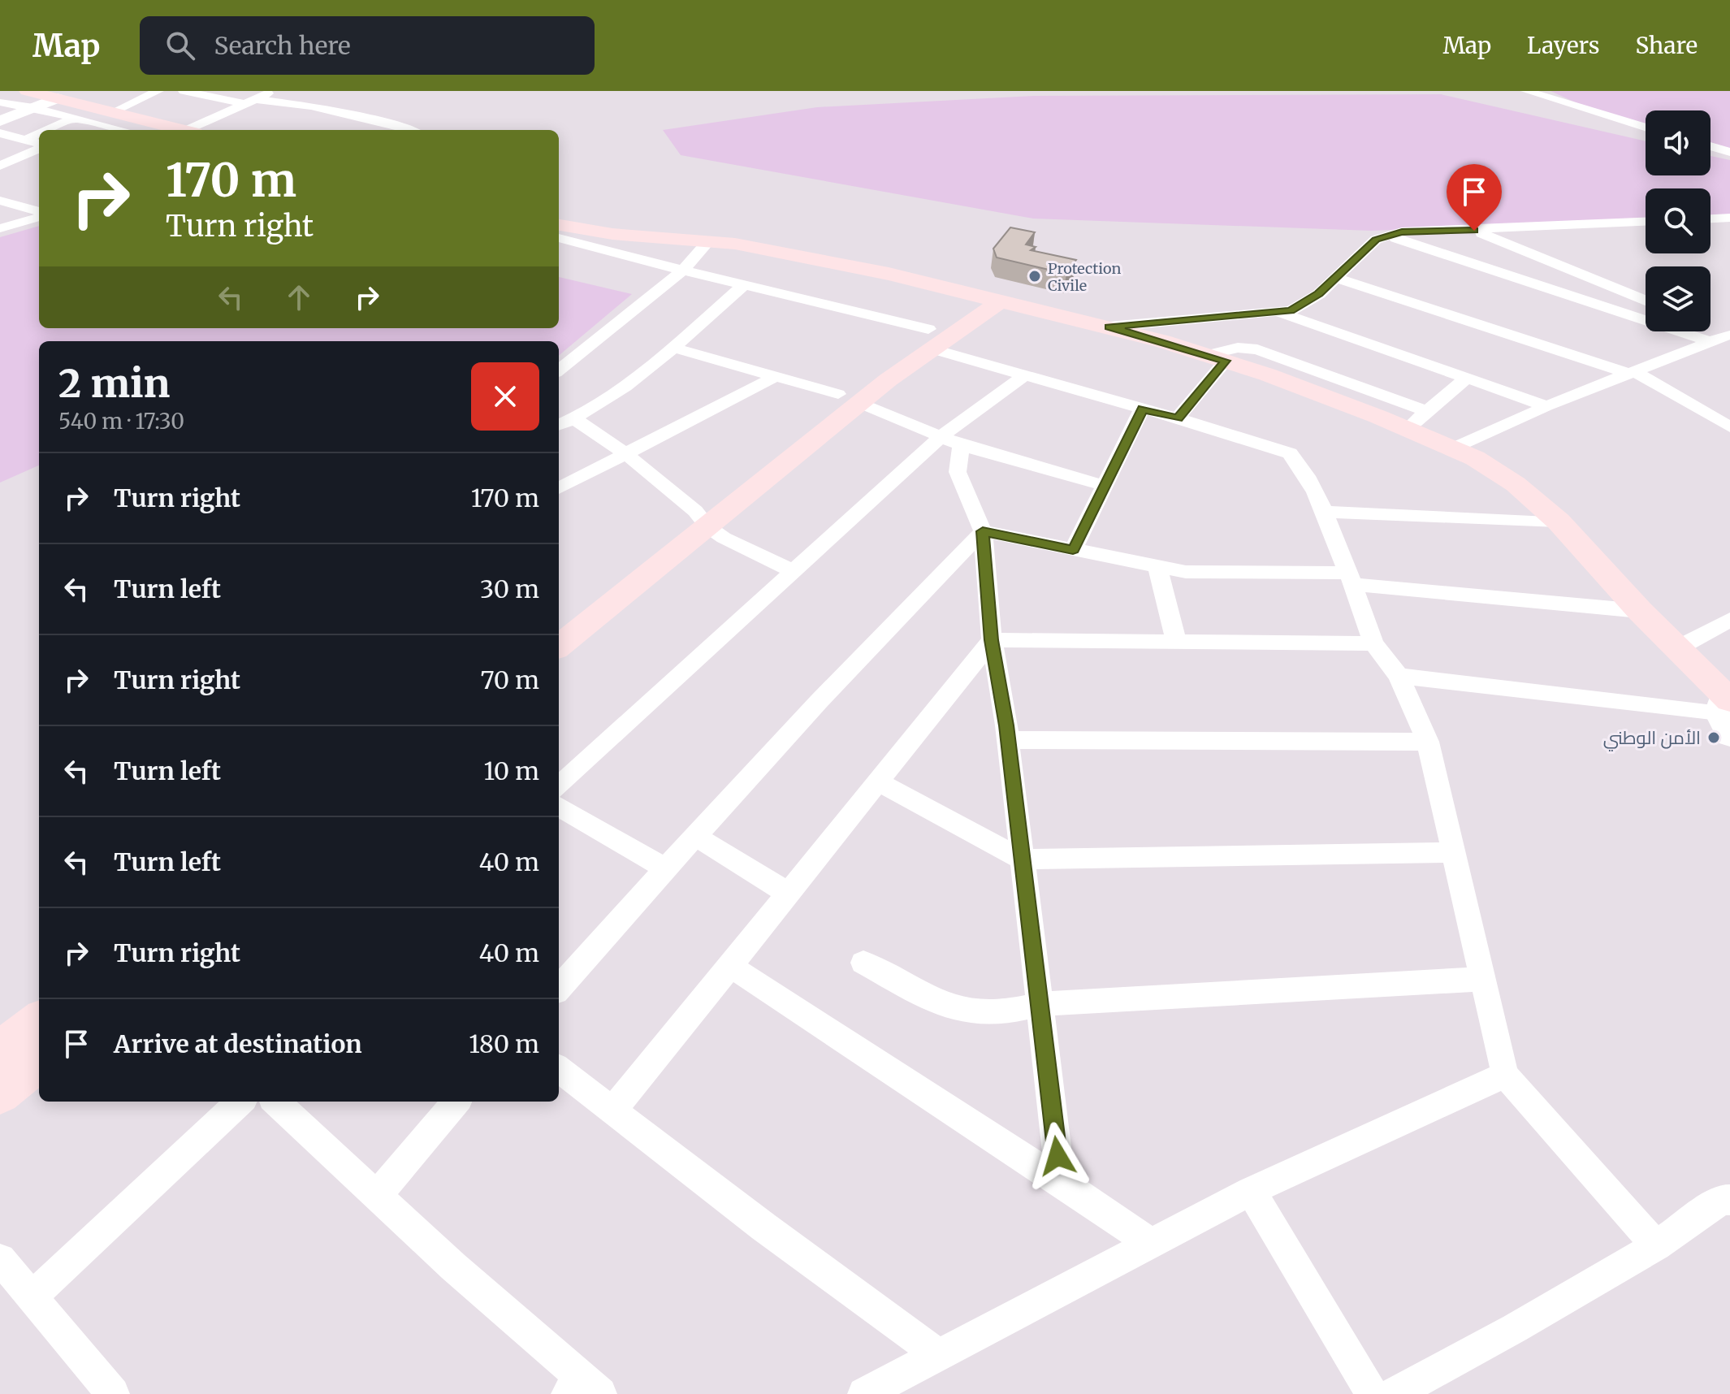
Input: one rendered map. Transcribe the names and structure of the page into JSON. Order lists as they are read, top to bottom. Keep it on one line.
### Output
{"places":["Protection Civile","الأمن الوطني"],"page":{"header":"Map","search":"Search here","nav":["Map","Layers","Share"],"turn":["170 m","Turn right"],"heading":["2 min","540 m · 17:30"],"list":[{"name":"Turn right","value":"170 m"},{"name":"Turn left","value":"30 m"},{"name":"Turn right","value":"70 m"},{"name":"Turn left","value":"10 m"},{"name":"Turn left","value":"40 m"},{"name":"Turn right","value":"40 m"},{"name":"Arrive at destination","value":"180 m"}]}}
